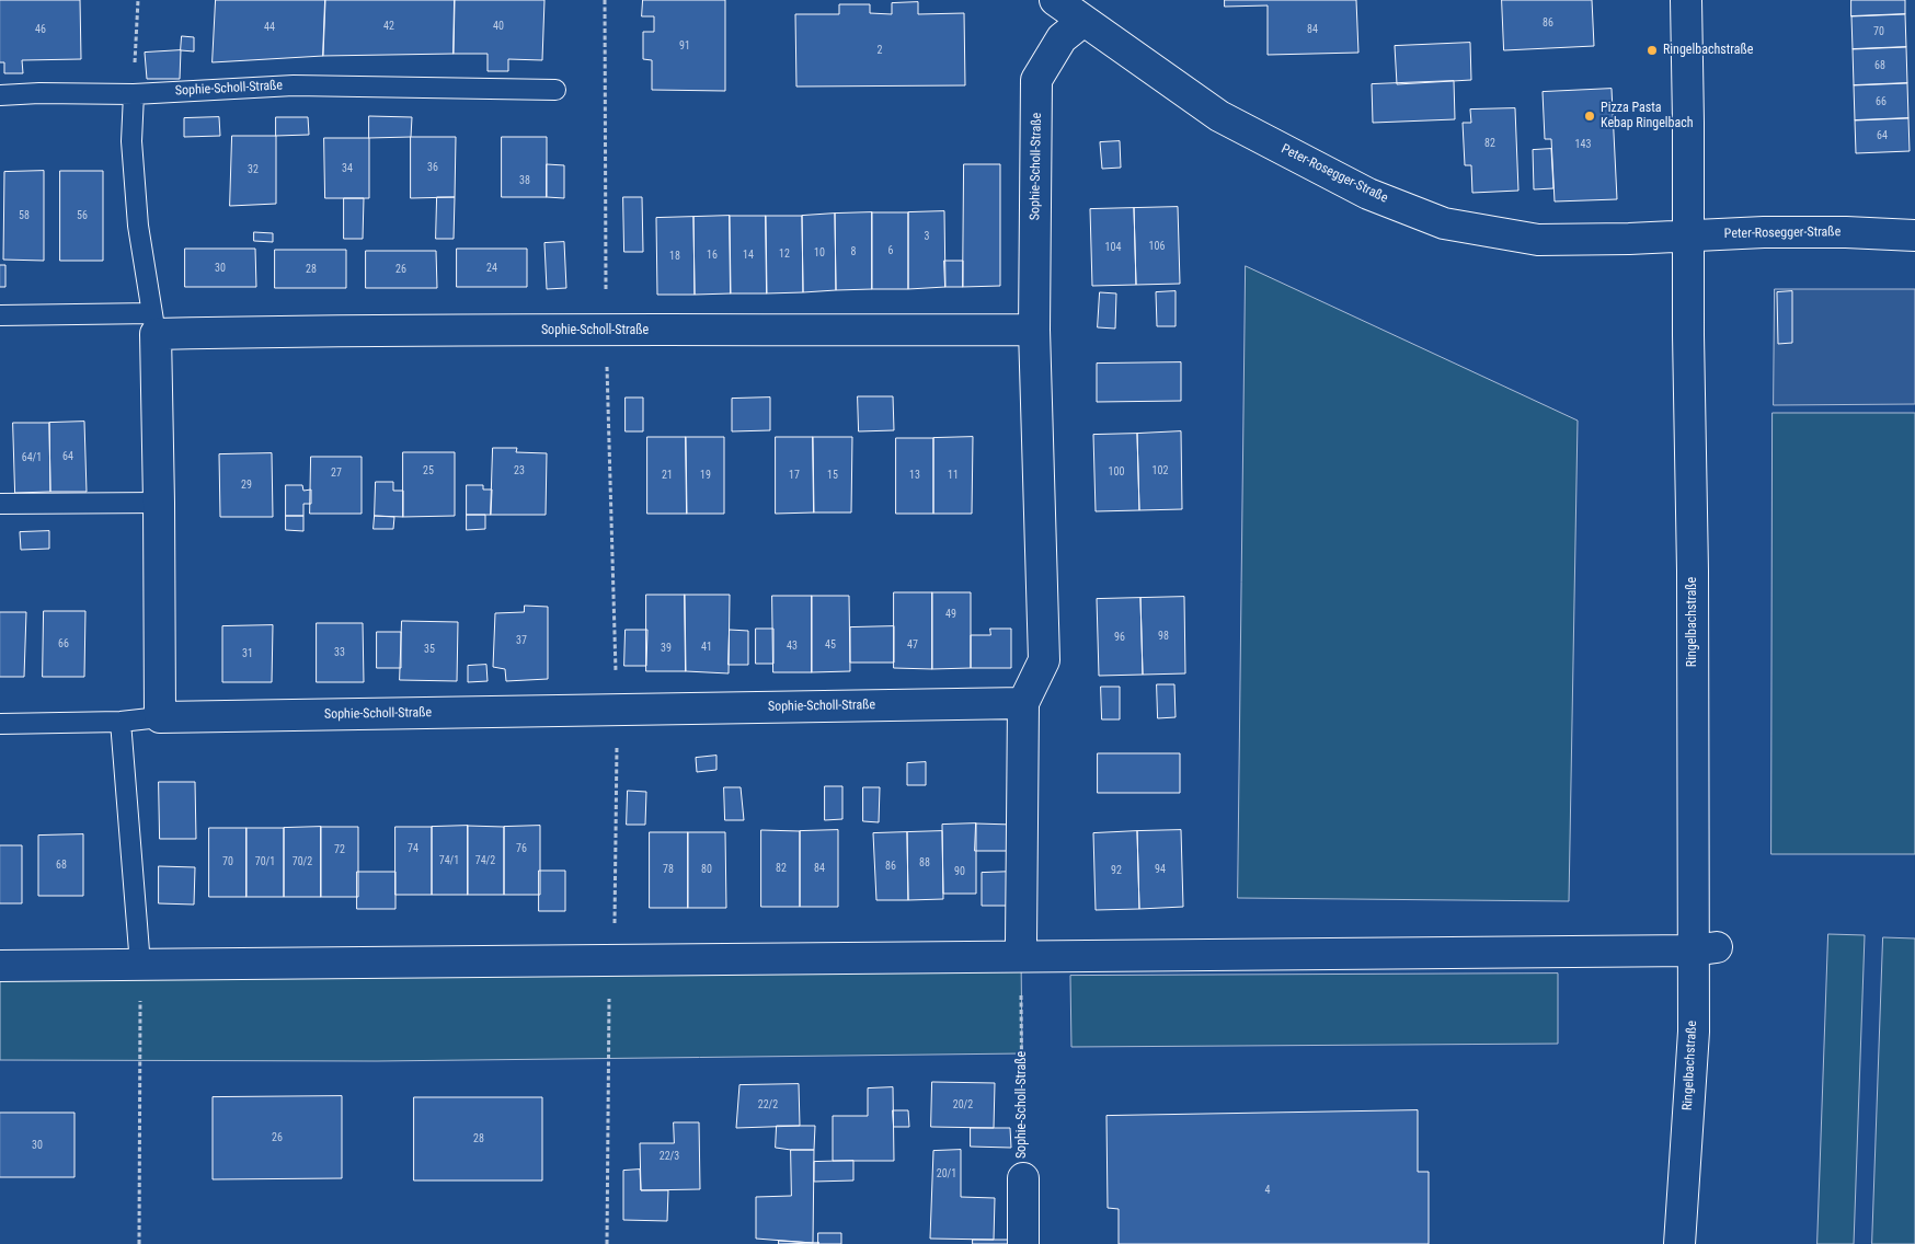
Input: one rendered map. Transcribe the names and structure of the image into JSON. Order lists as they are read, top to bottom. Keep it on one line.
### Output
{"streets":{"street":["Sophie-Scholl-Straße","Peter-Rosegger-Straße","Ringelbachstraße"]},"crossings":[["Sophie-Scholl-Straße","Peter-Rosegger-Straße"],["Peter-Rosegger-Straße","Ringelbachstraße"]],"places":["Ringelbachstraße","Pizza Pasta Kebap Ringelbach"],"house_numbers":["86","42","40","44","46","84","70","91","2","68","66","64","82","143","36","34","32","38","58","56","3","106","104","6","8","10","12","16","14","18","30","24","28","26","64","64/1","25","23","102","100","27","21","19","17","15","13","11","29","49","98","96","37","66","45","47","43","41","39","35","33","31","74","76","72","74/1","74/2","70","70/1","70/2","88","68","86","82","84","78","80","94","92","90","22/2","20/2","26","28","30","22/3","20/1","4"]}
